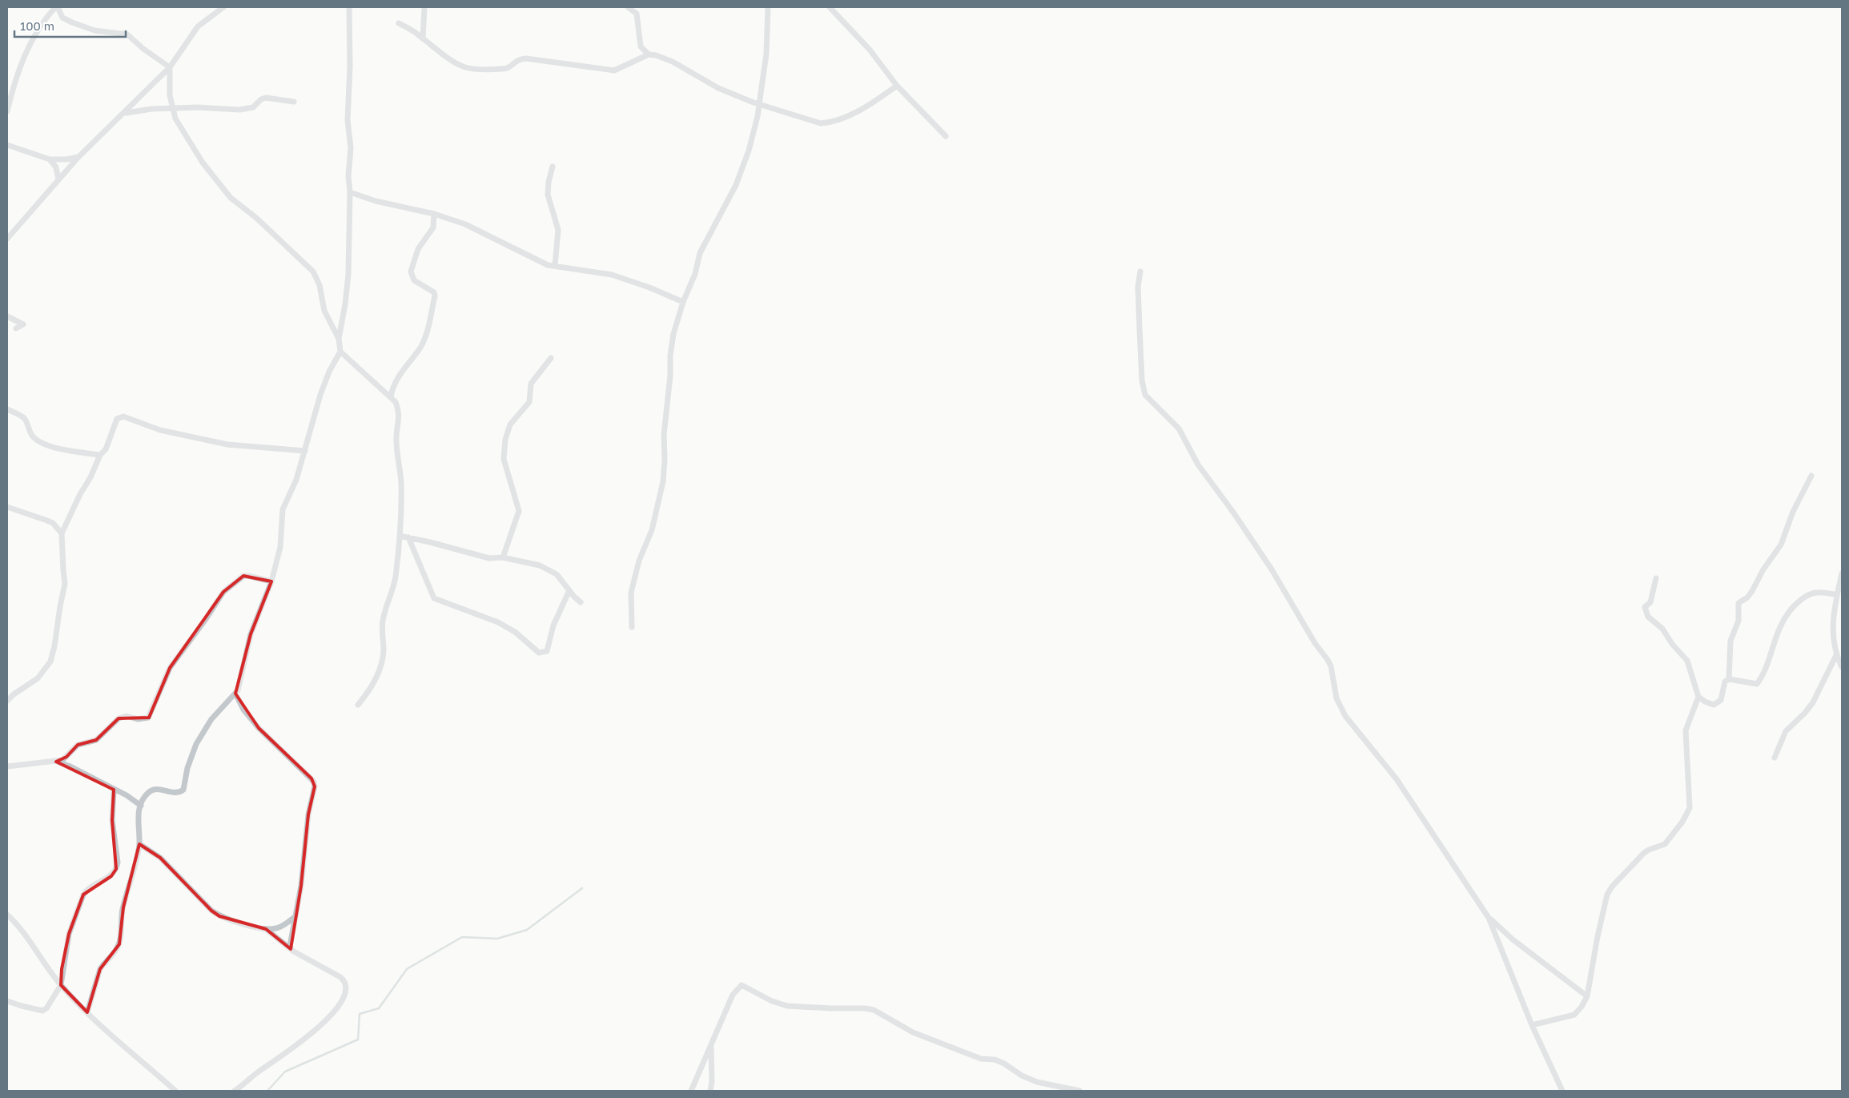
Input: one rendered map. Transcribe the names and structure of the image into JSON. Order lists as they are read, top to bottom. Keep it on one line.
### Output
{"scale_bar":"100 m"}
